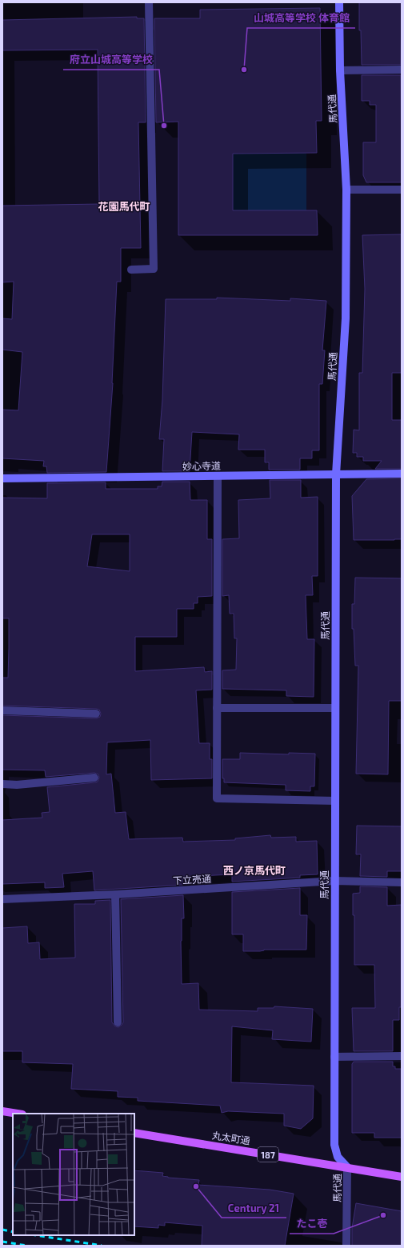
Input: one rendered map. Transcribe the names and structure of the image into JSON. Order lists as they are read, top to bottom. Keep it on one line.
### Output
{"streets":{"main road":["丸太町通","187"],"street":["馬代通","妙心寺道","下立売通"]},"crossings":[["馬代通","妙心寺道"],["馬代通","下立売通"],["馬代通","丸太町通"]],"districts":["花園馬代町","西ノ京馬代町"],"places":["山城高等学校 体育館","府立山城高等学校","Century 21","たこ壱"]}
